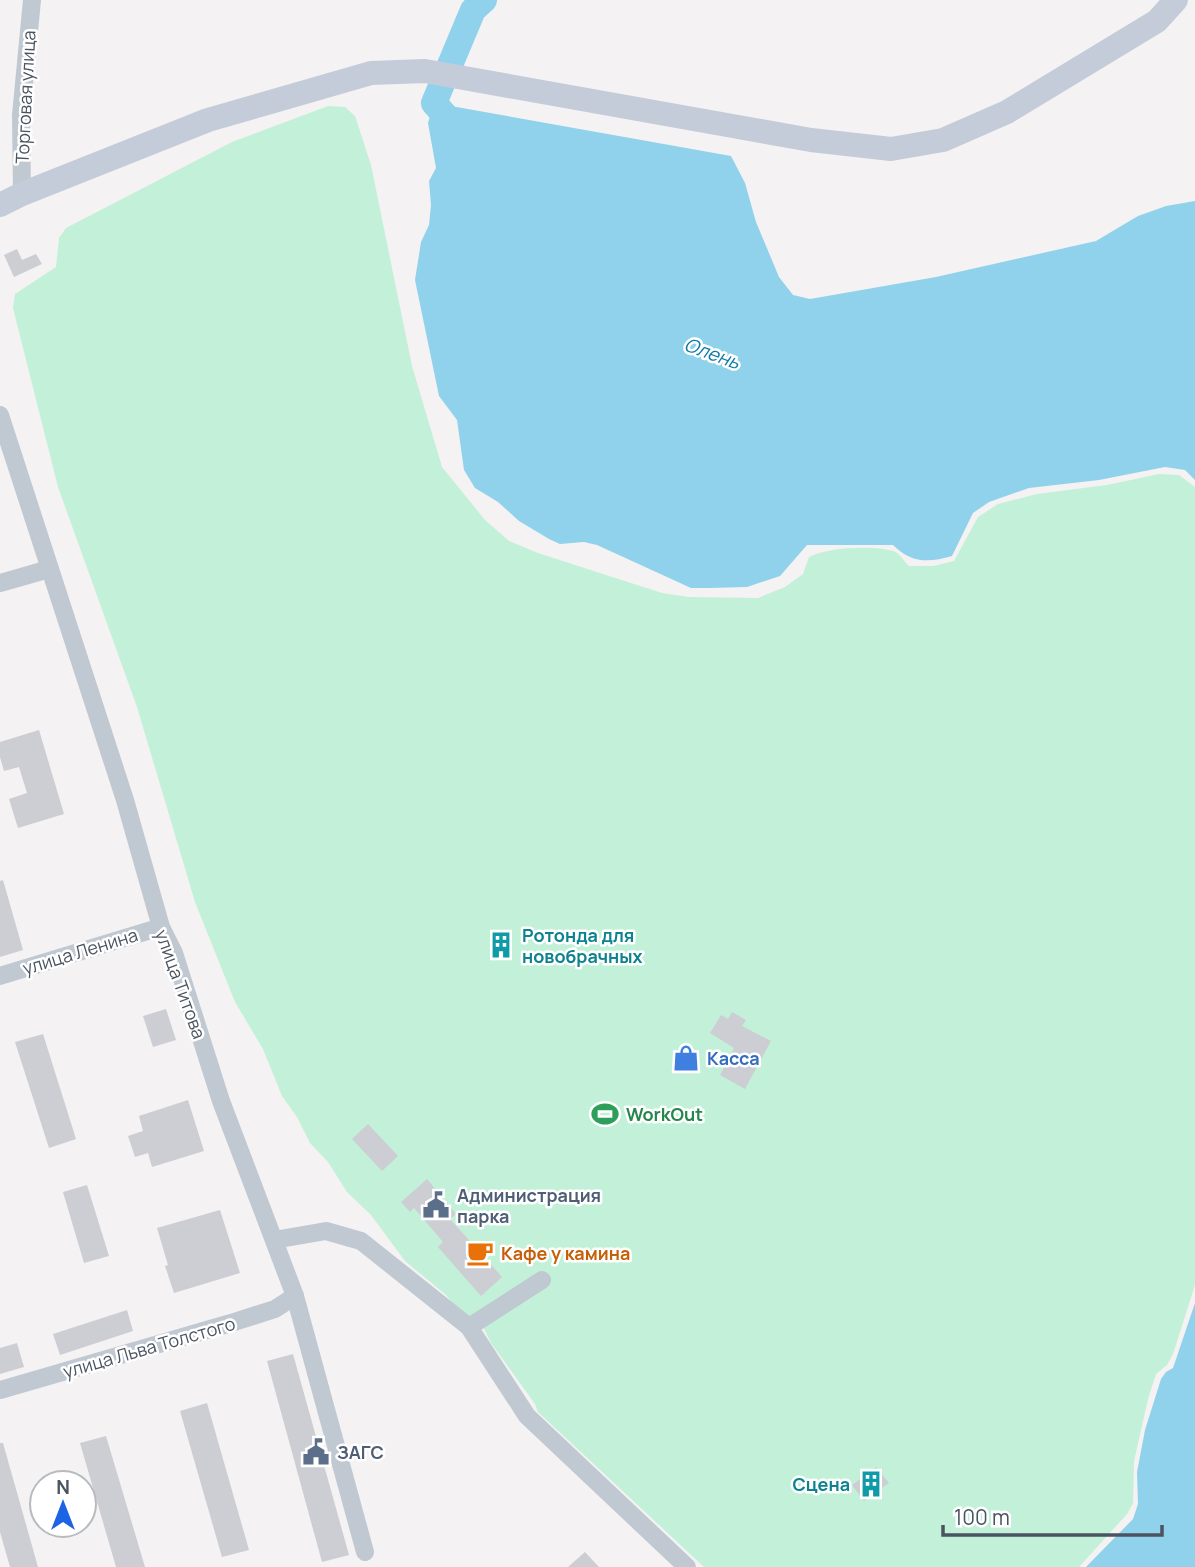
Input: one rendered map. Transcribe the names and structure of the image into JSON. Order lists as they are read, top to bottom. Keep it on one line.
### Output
{"streets":{"street":["Торговая улица","улица Ленина","улица Титова","улица Льва Толстого"]},"crossings":[["улица Ленина","улица Титова"],["улица Титова","улица Льва Толстого"]],"water":["Олень"],"places":{"building":["Ротонда для новобрачных","Сцена"],"shop":["Касса"],"sports":["WorkOut"],"public building":["Администрация парка","ЗАГС"],"cafe":["Кафе у камина"]},"scale_bar":"100 m","north":"top"}
